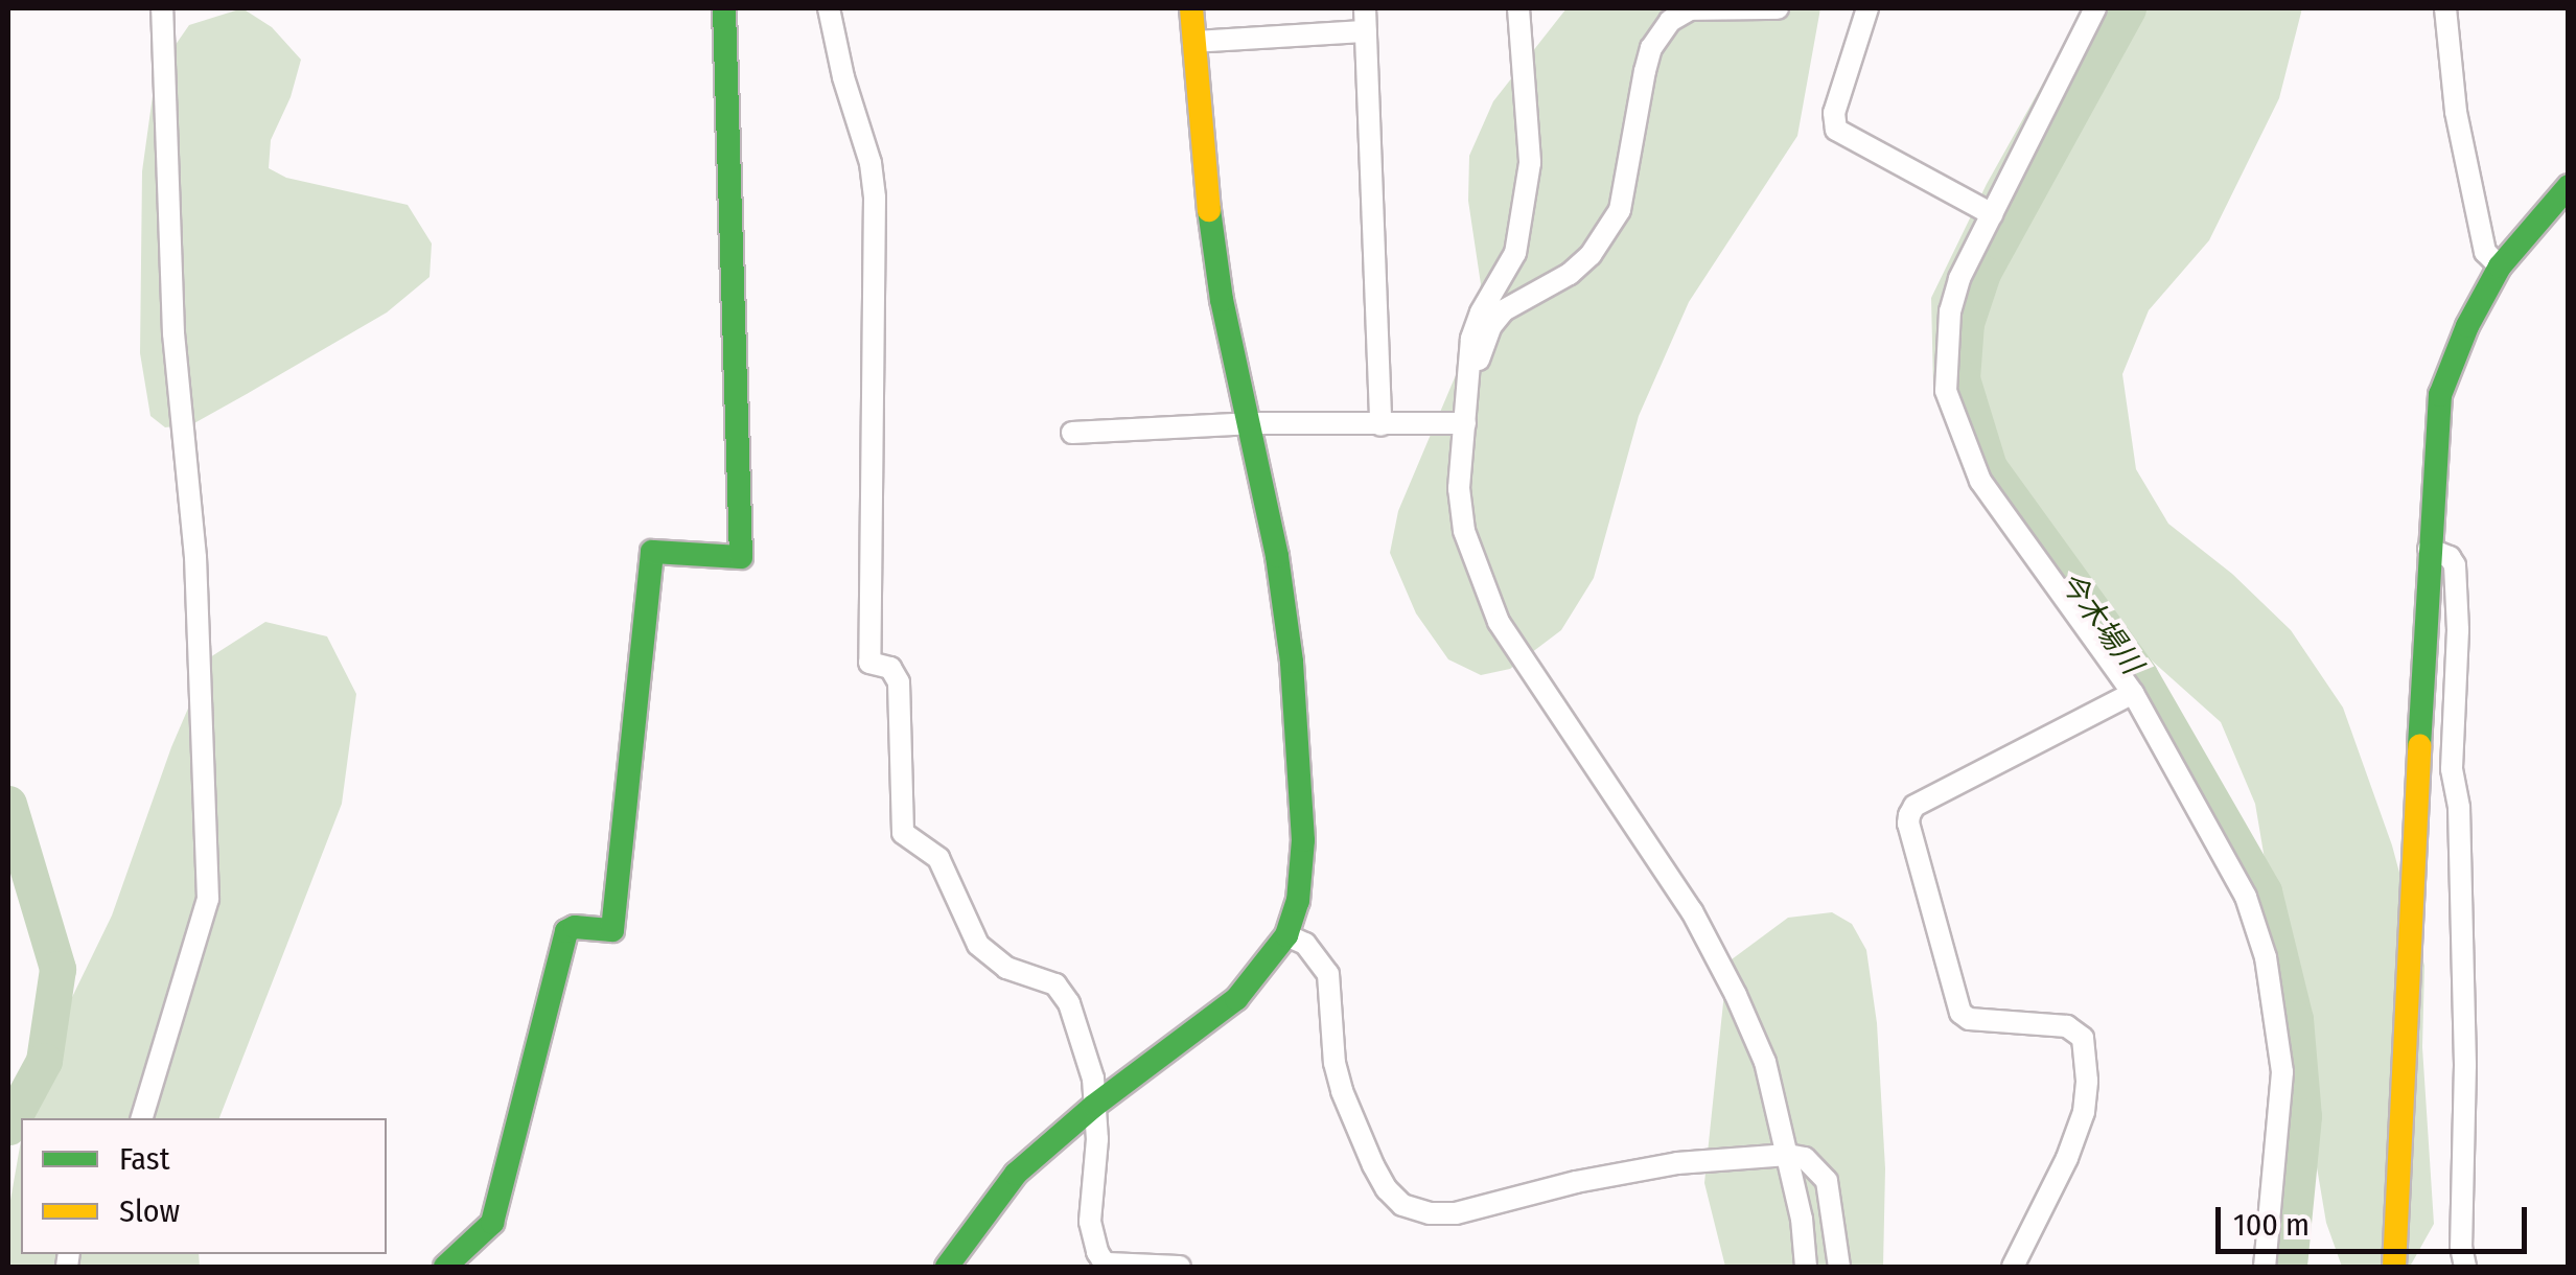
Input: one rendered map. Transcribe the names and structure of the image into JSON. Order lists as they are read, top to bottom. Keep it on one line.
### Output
{"water":["今木場川"],"legend":["Fast","Slow"],"scale_bar":"100 m"}
